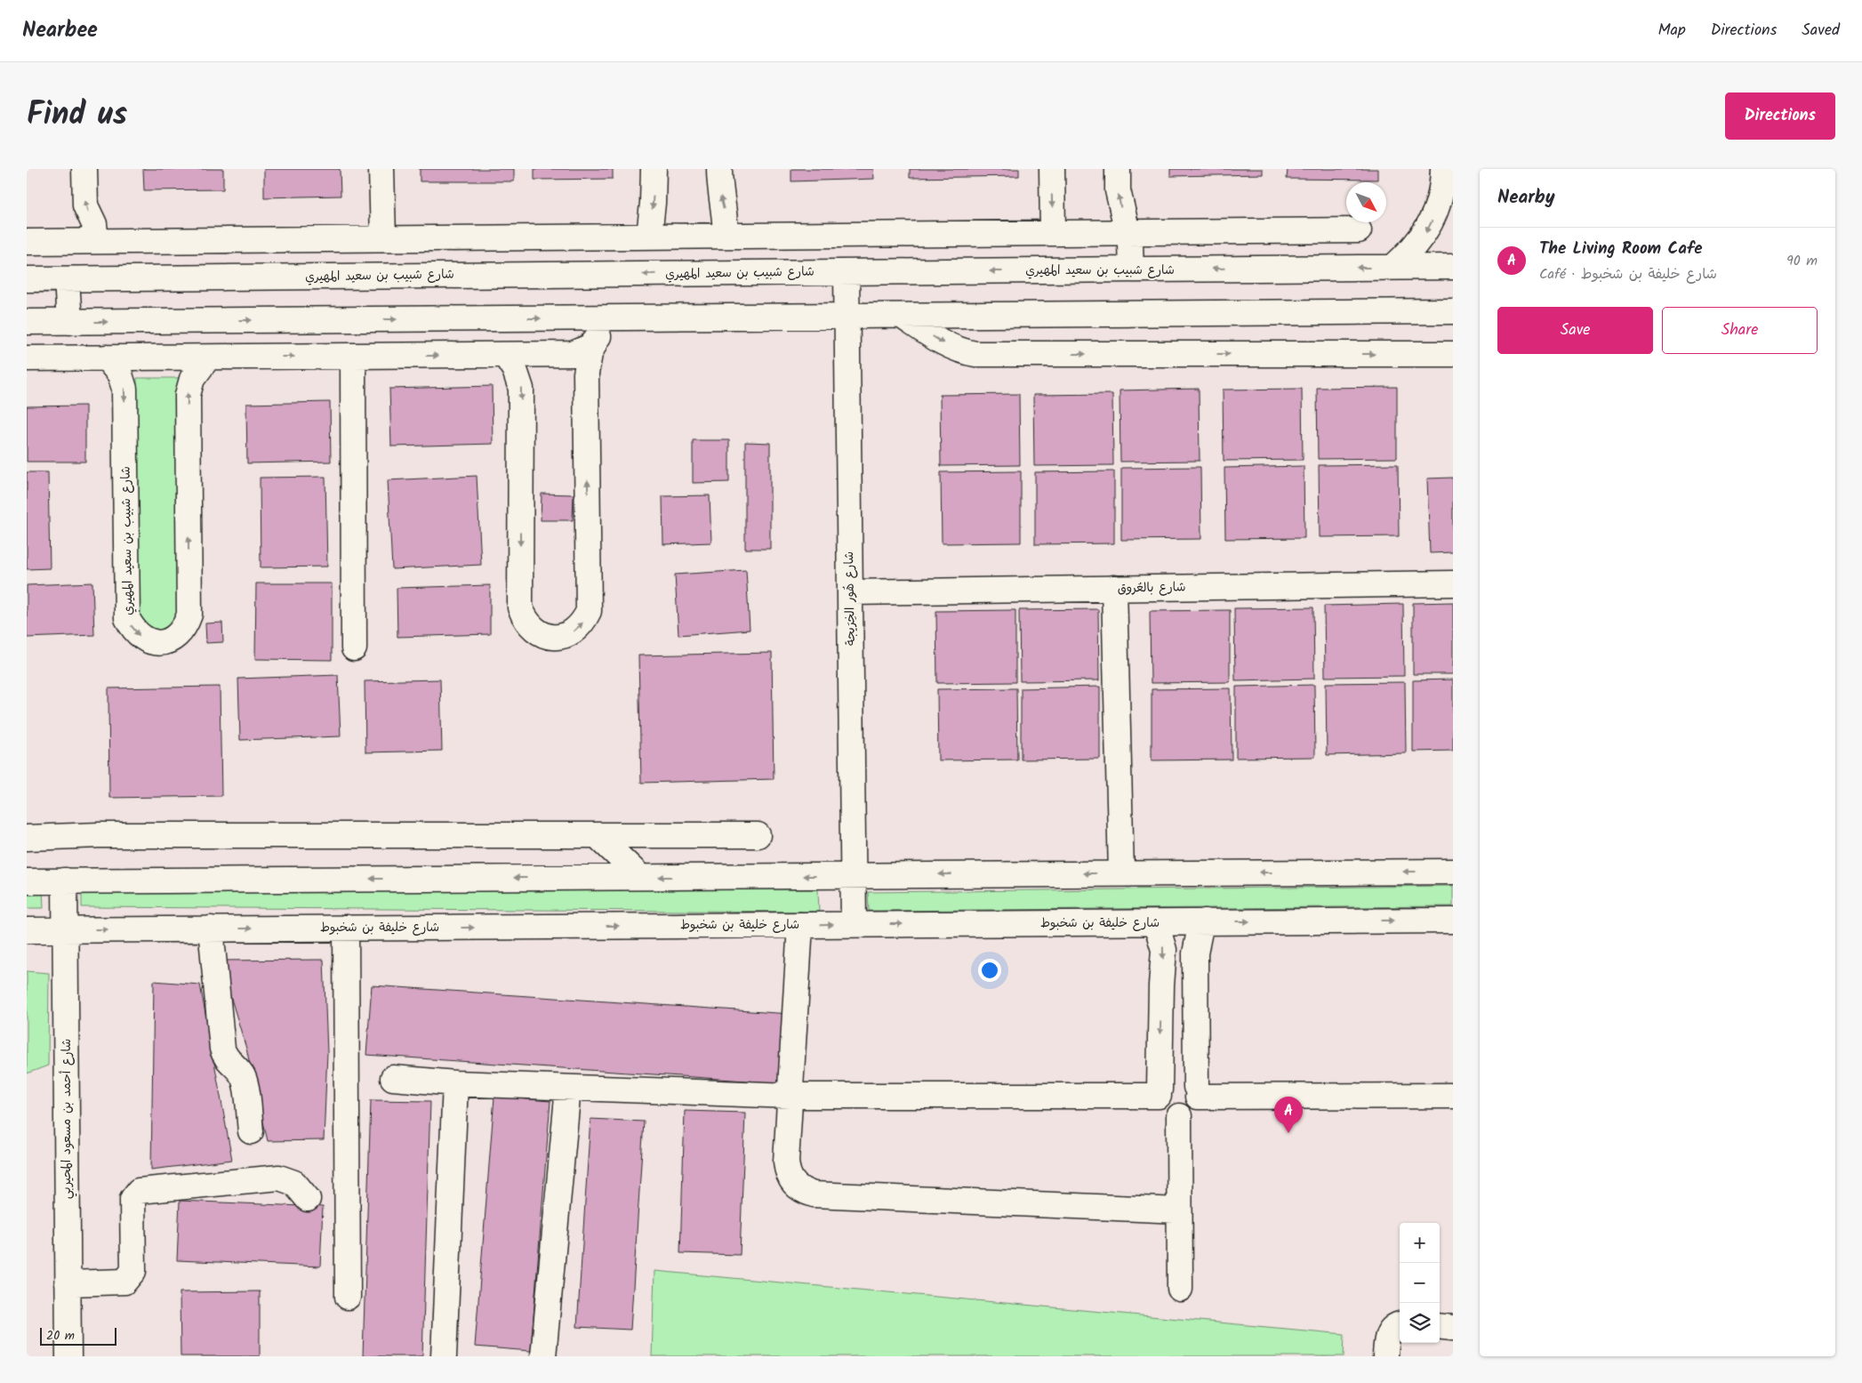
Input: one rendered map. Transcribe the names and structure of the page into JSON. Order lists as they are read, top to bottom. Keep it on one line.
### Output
{"streets":{"street":["شارع شبيب بن سعيد المهيري","شارع بالعُروق","شارع هُور الخِرَيجة","شارع خليفة بن شخبوط","شارع أحمد بن مسعود المحيربي"]},"crossings":[["شارع شبيب بن سعيد المهيري","شارع هُور الخِرَيجة"],["شارع بالعُروق","شارع هُور الخِرَيجة"],["شارع هُور الخِرَيجة","شارع خليفة بن شخبوط"],["شارع خليفة بن شخبوط","شارع أحمد بن مسعود المحيربي"]],"scale_bar":"20 m","north":"bottom right","page":{"header":"Nearbee","nav":["Map","Directions","Saved"],"title":"Find us","buttons":["Directions",["Save","Share"]],"heading":"Nearby","list":[{"mark":"A","name":"The Living Room Cafe","note":"Café · شارع خليفة بن شخبوط","value":"90 m"}],"pins":"A","map_buttons":["+","−"],"scale":"20 m"}}
